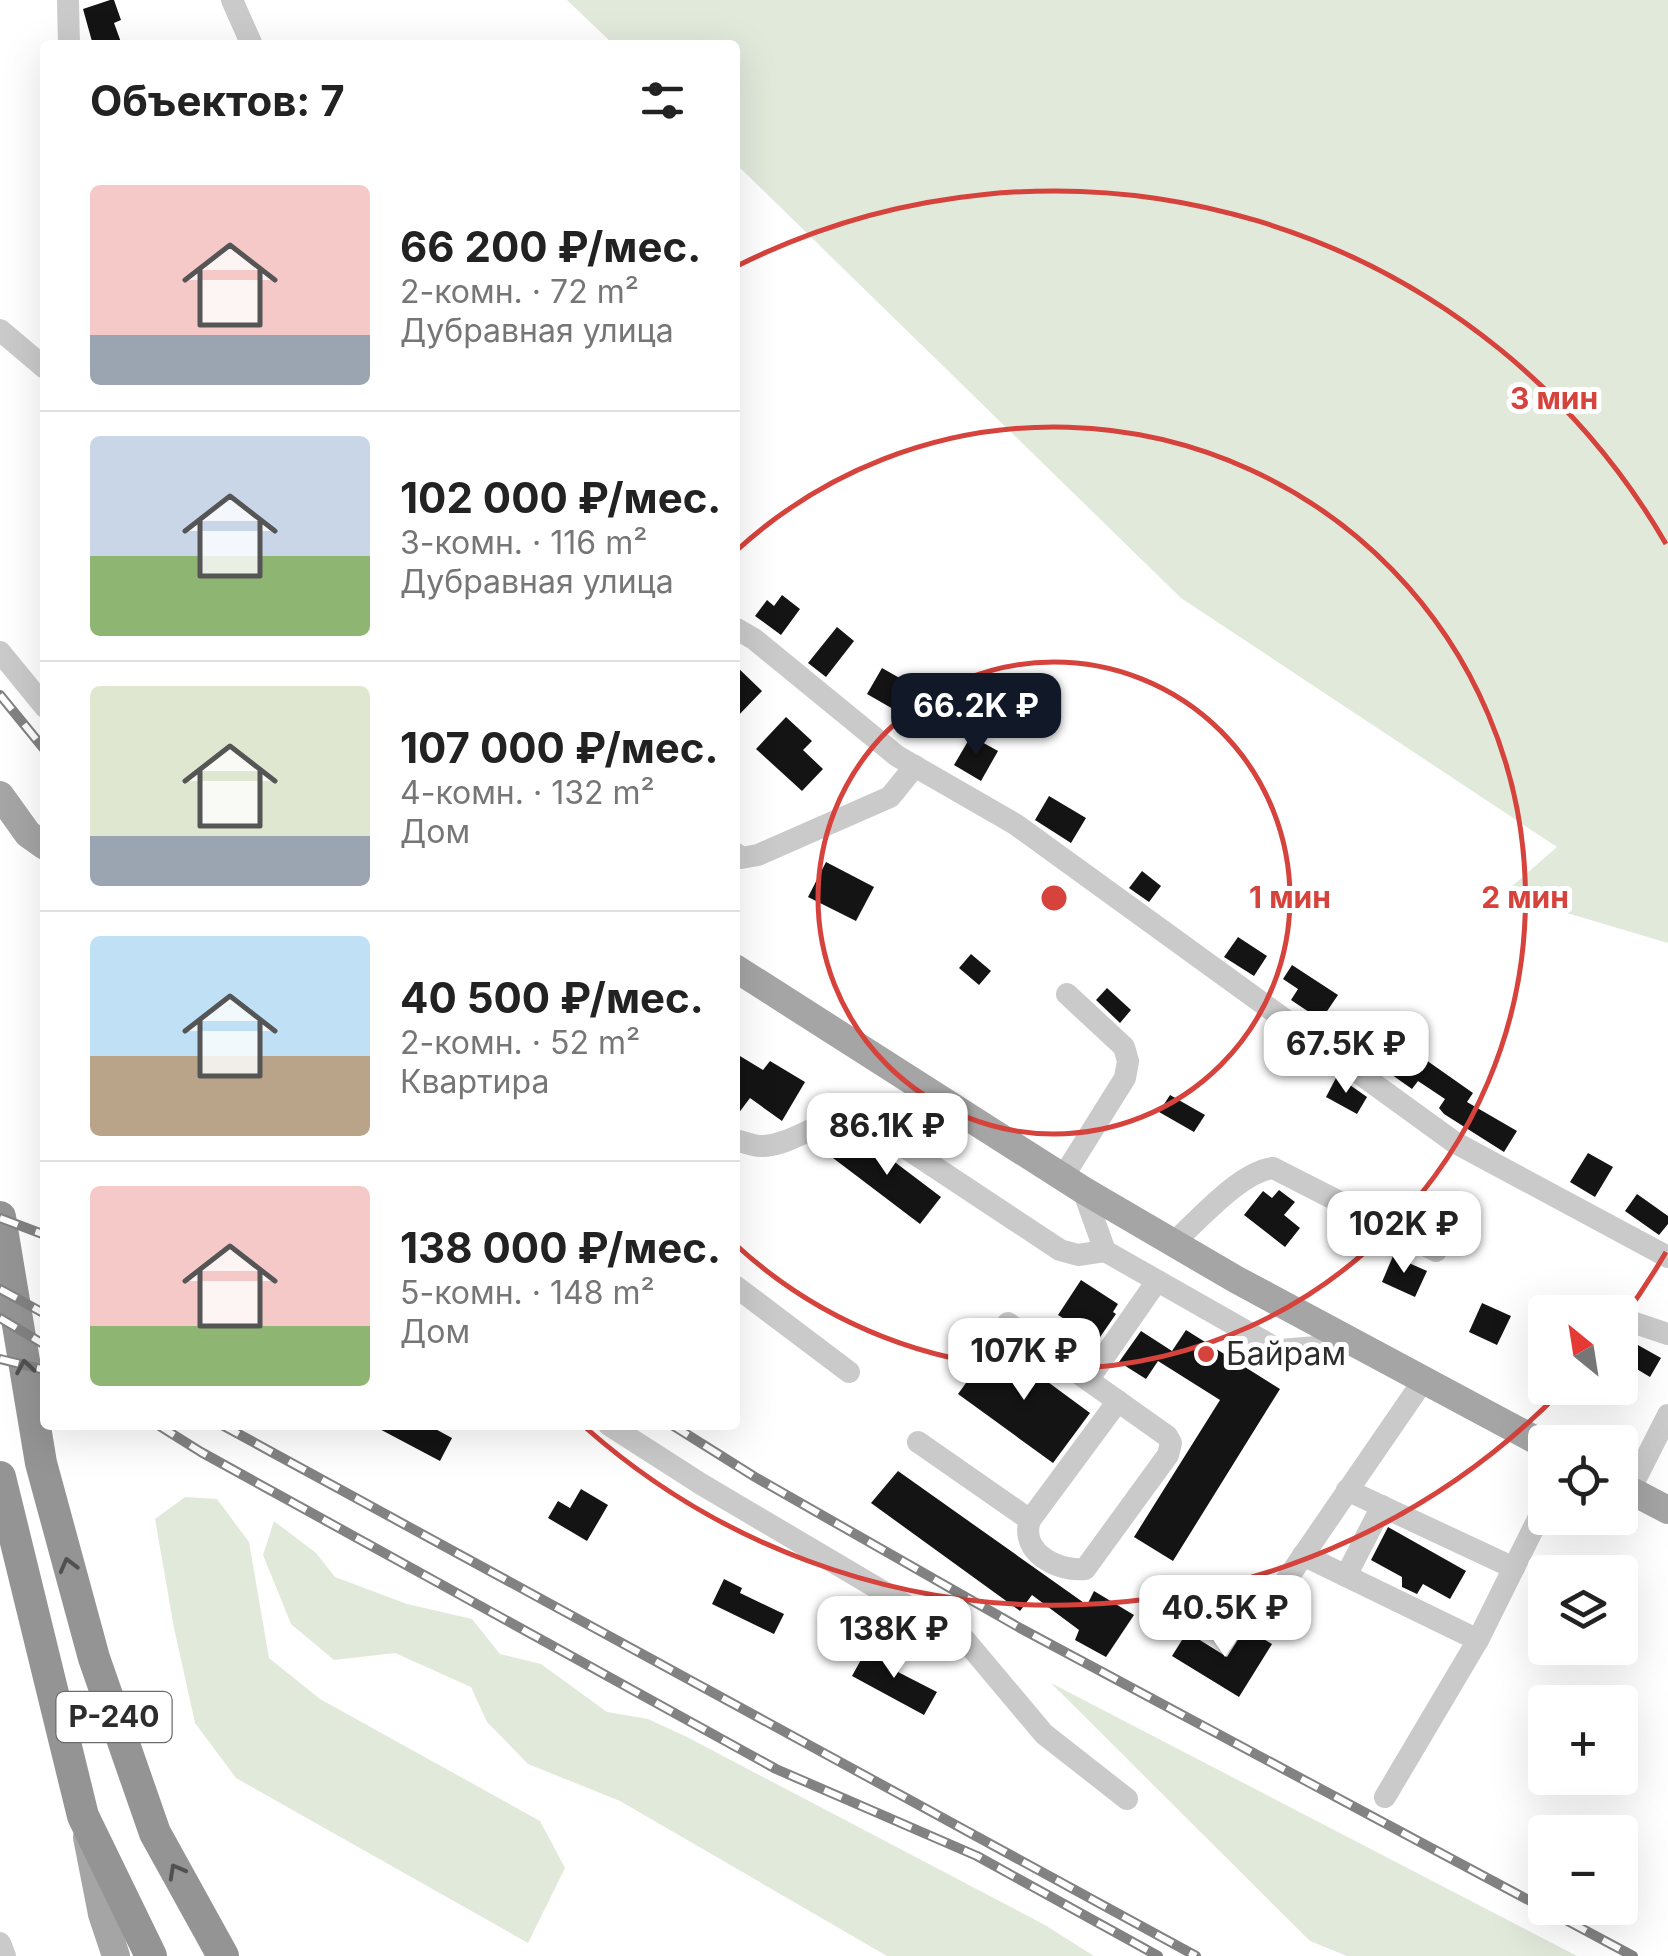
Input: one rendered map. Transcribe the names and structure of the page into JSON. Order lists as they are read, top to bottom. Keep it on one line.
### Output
{"streets":{"highway":["Р-240"]},"places":["Байрам"],"north":"top left","page":{"heading":"Объектов: 7","list":[{"name":"66 200 ₽/мес.","note":"2-комн. · 72 m² · Дубравная улица"},{"name":"102 000 ₽/мес.","note":"3-комн. · 116 m² · Дубравная улица"},{"name":"107 000 ₽/мес.","note":"4-комн. · 132 m² · Дом"},{"name":"40 500 ₽/мес.","note":"2-комн. · 52 m² · Квартира"},{"name":"138 000 ₽/мес.","note":"5-комн. · 148 m² · Дом"}],"price":["66.2K ₽","67.5K ₽","86.1K ₽","102K ₽","107K ₽","40.5K ₽","138K ₽"],"map_buttons":["+","−"]},"rings":["3 мин","1 мин","2 мин"]}
